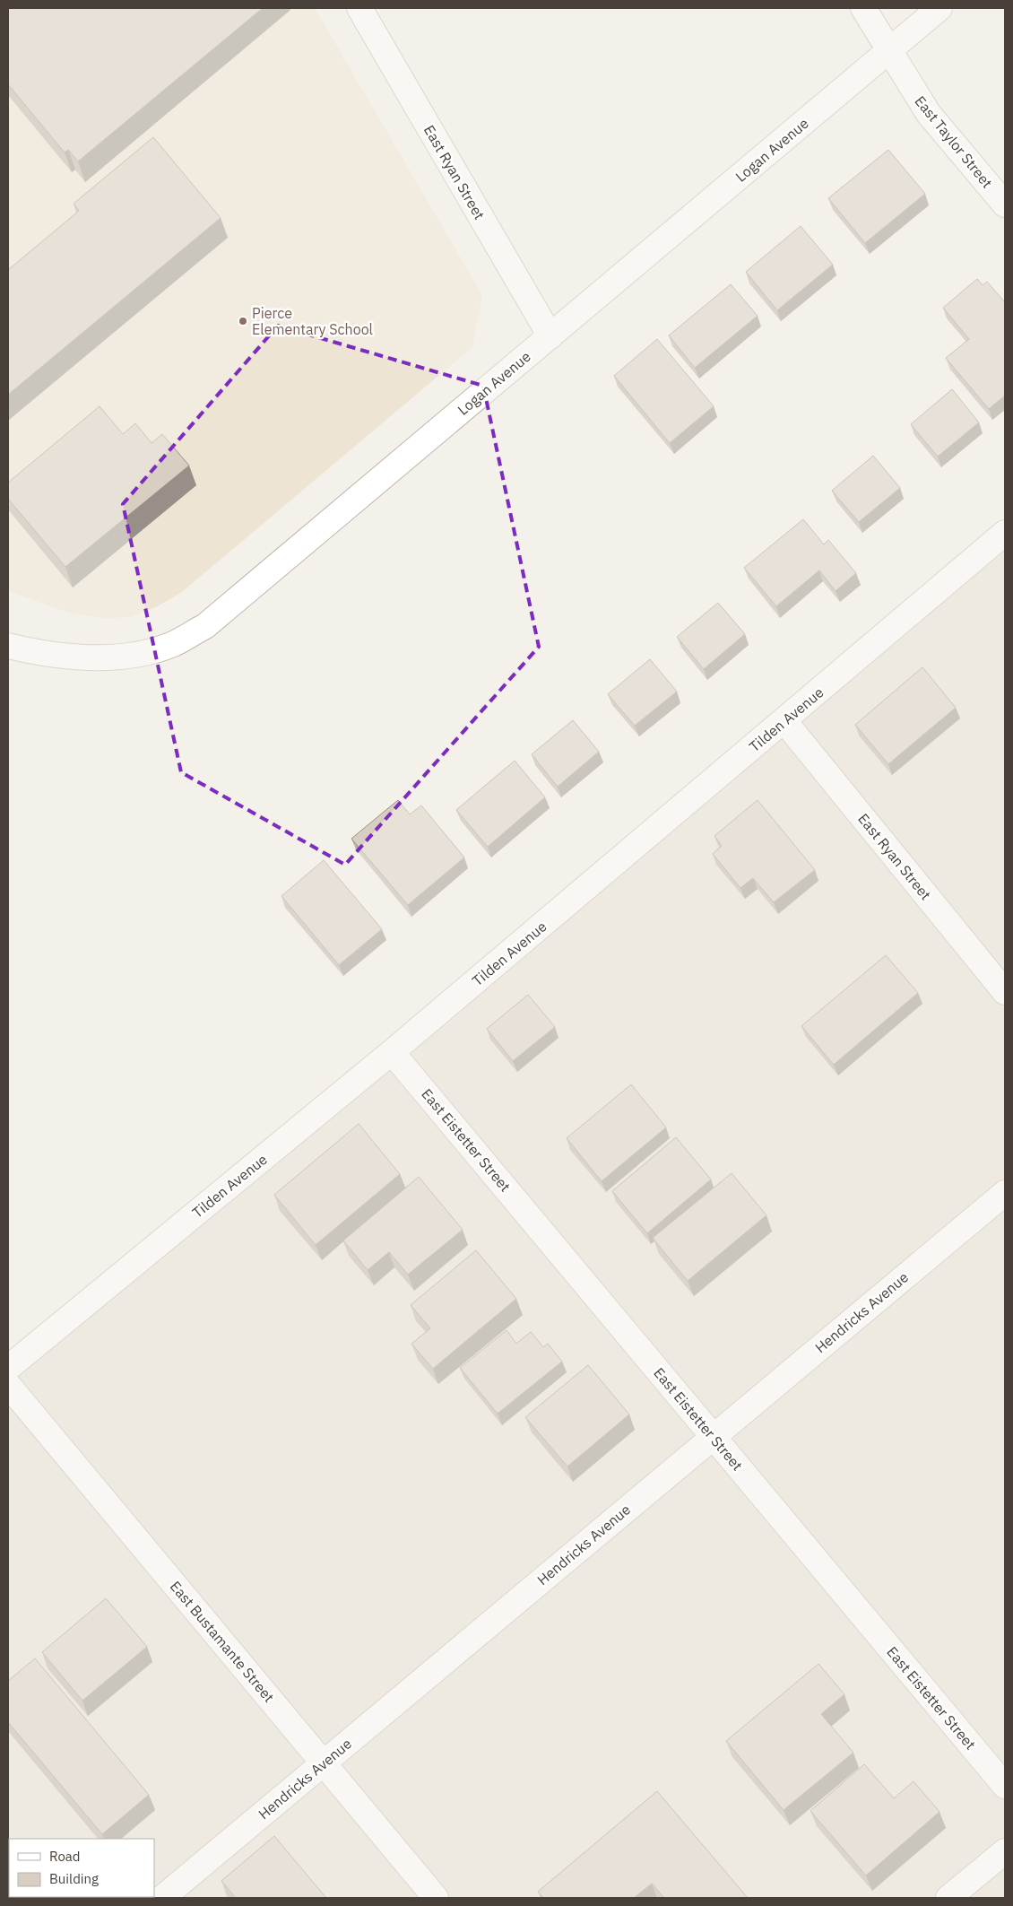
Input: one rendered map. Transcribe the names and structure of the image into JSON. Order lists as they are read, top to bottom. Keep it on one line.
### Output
{"streets":{"street":["East Taylor Street","Logan Avenue","East Ryan Street","Tilden Avenue","East Eistetter Street","Hendricks Avenue","East Bustamante Street"]},"crossings":[["East Taylor Street","Logan Avenue"],["Logan Avenue","East Ryan Street"],["East Ryan Street","Tilden Avenue"],["Tilden Avenue","East Eistetter Street"],["East Eistetter Street","Hendricks Avenue"],["Hendricks Avenue","East Bustamante Street"]],"places":["Pierce Elementary School"],"legend":["Road","Building"]}
